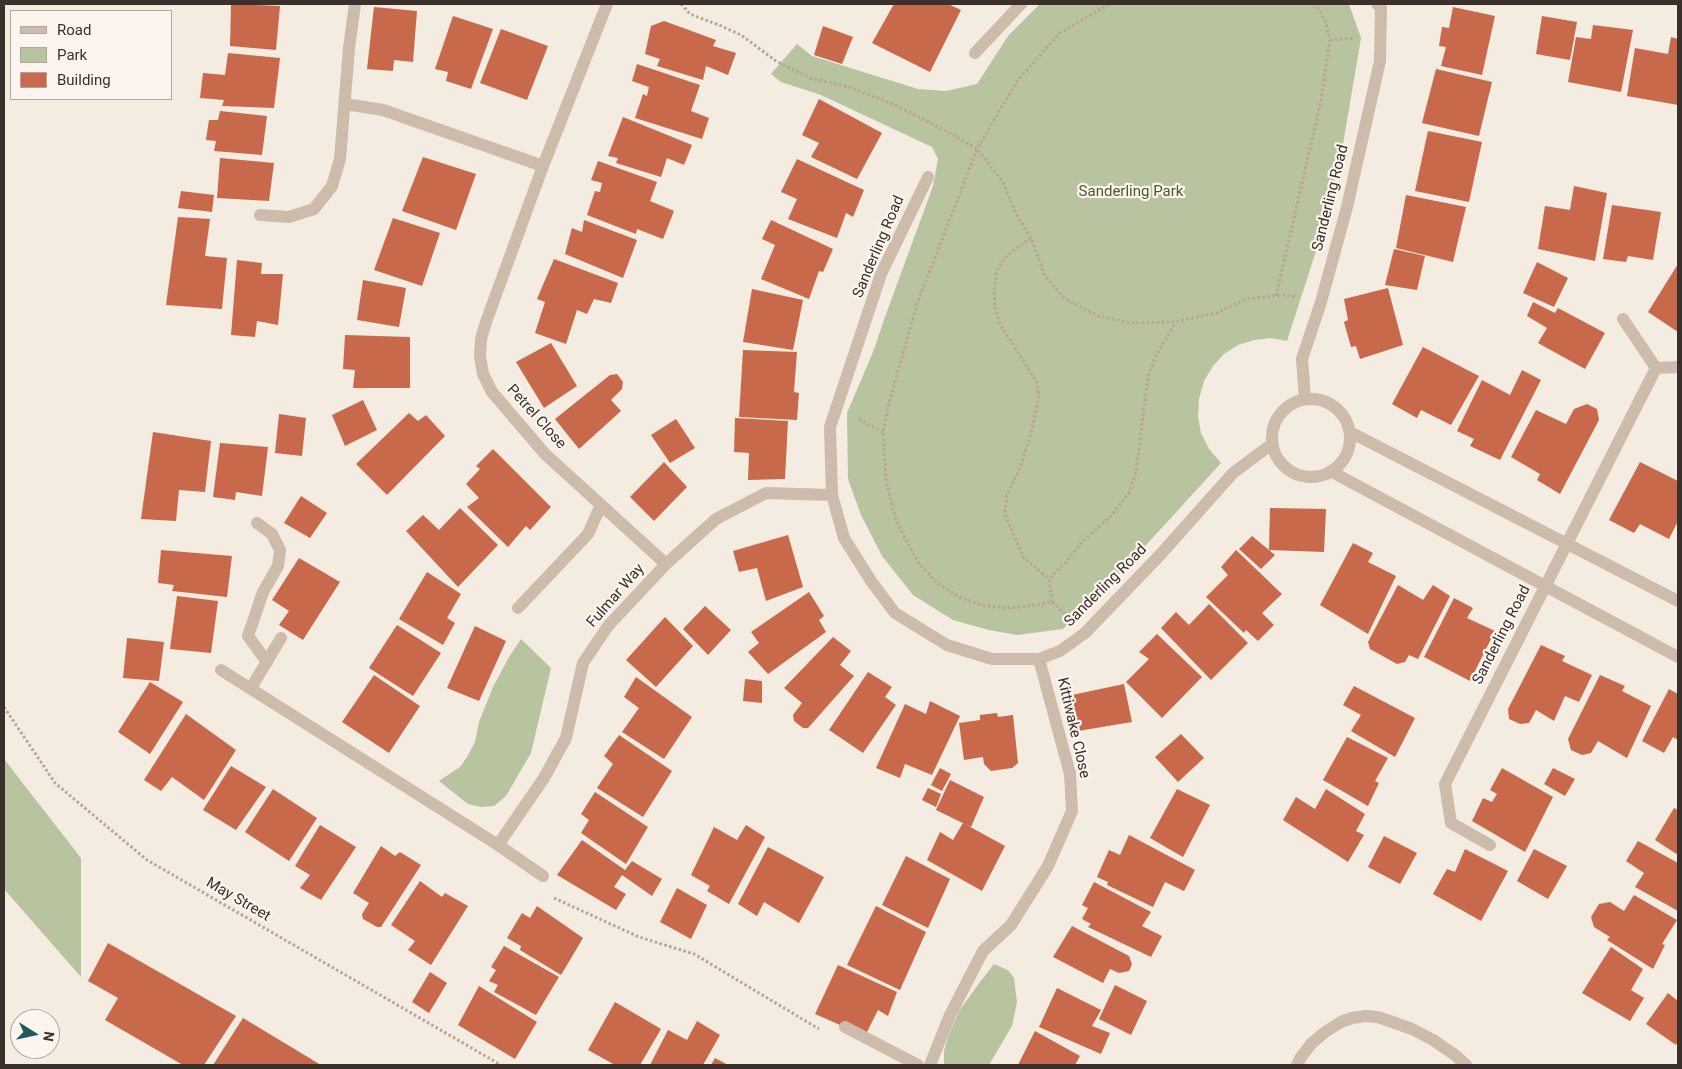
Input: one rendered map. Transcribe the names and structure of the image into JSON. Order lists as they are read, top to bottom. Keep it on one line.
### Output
{"streets":{"street":["Sanderling Road","Petrel Close","Fulmar Way","Kittiwake Close"],"path":["May Street"]},"crossings":[["Sanderling Road","Fulmar Way"],["Sanderling Road","Kittiwake Close"],["Petrel Close","Fulmar Way"]],"parks":["Sanderling Park"],"legend":["Road","Park","Building"],"north":"right"}
